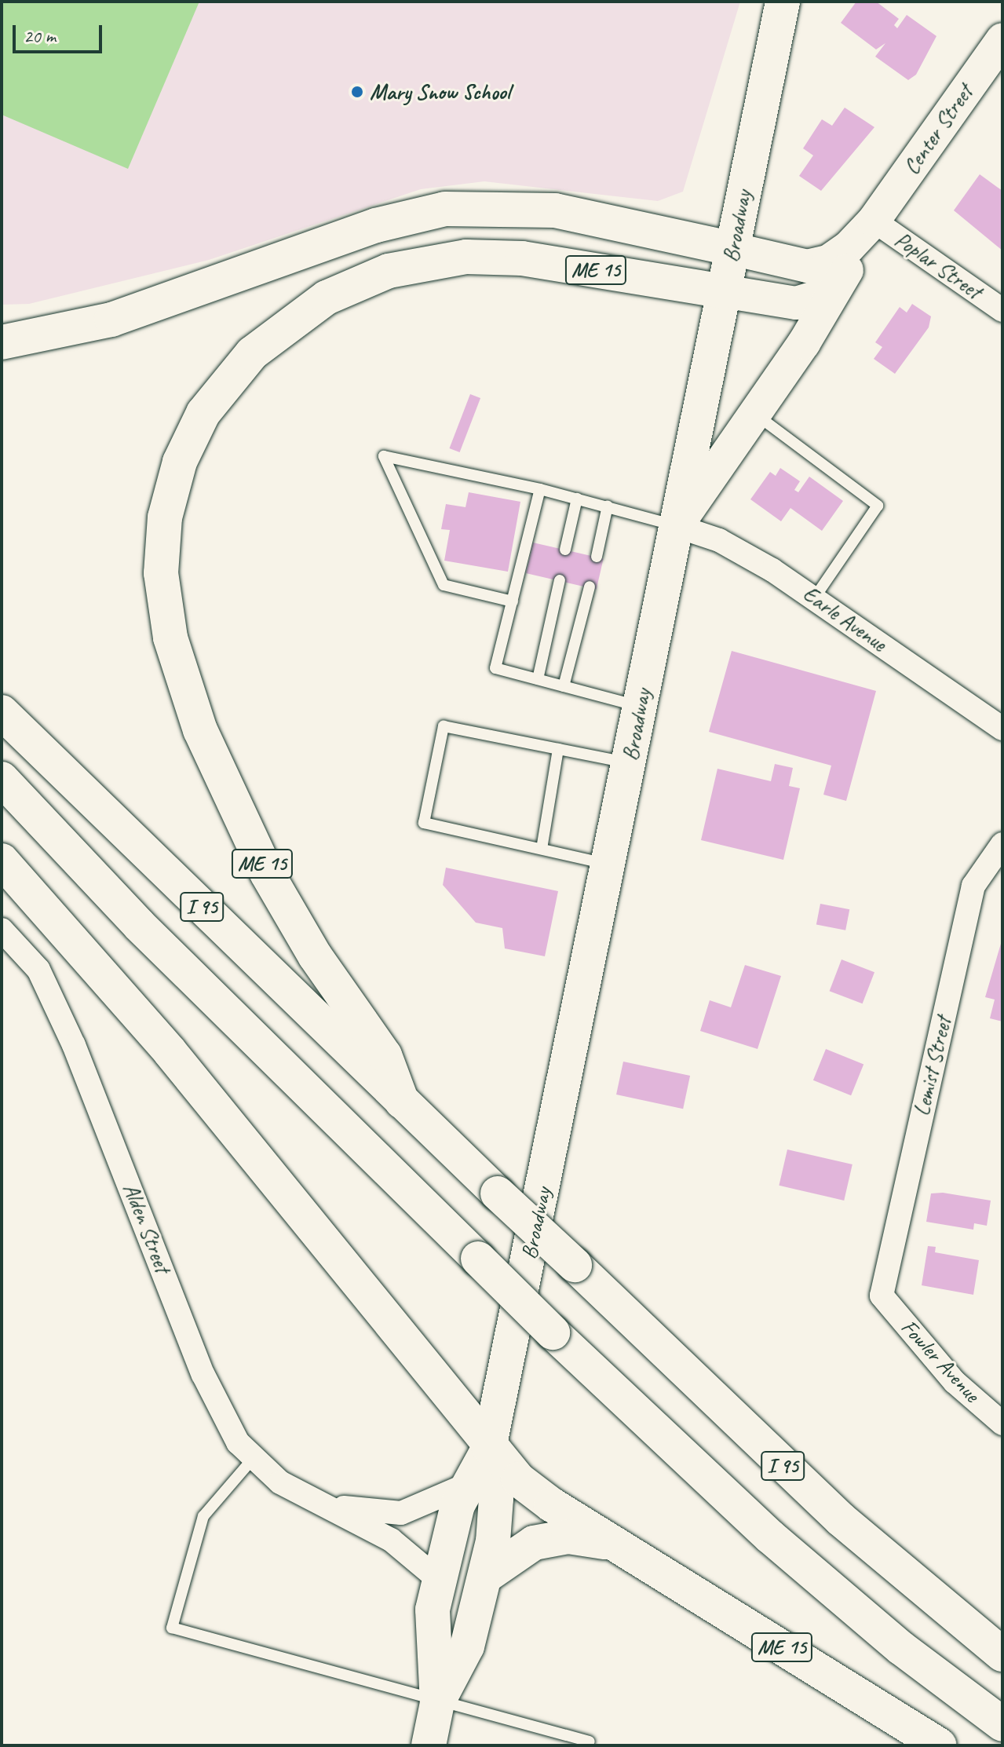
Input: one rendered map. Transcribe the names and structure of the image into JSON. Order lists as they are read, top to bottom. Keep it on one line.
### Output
{"streets":{"main road":["Broadway","ME 15","I 95"],"street":["Center Street","Poplar Street","Earle Avenue","Lemist Street","Alden Street","Fowler Avenue"]},"crossings":[["Center Street","Broadway"],["Center Street","Poplar Street"],["Center Street","ME 15"],["Broadway","ME 15"],["Broadway","Earle Avenue"],["Broadway","Alden Street"],["ME 15","I 95"],["Lemist Street","Fowler Avenue"]],"places":["Mary Snow School"],"scale_bar":"20 m"}
